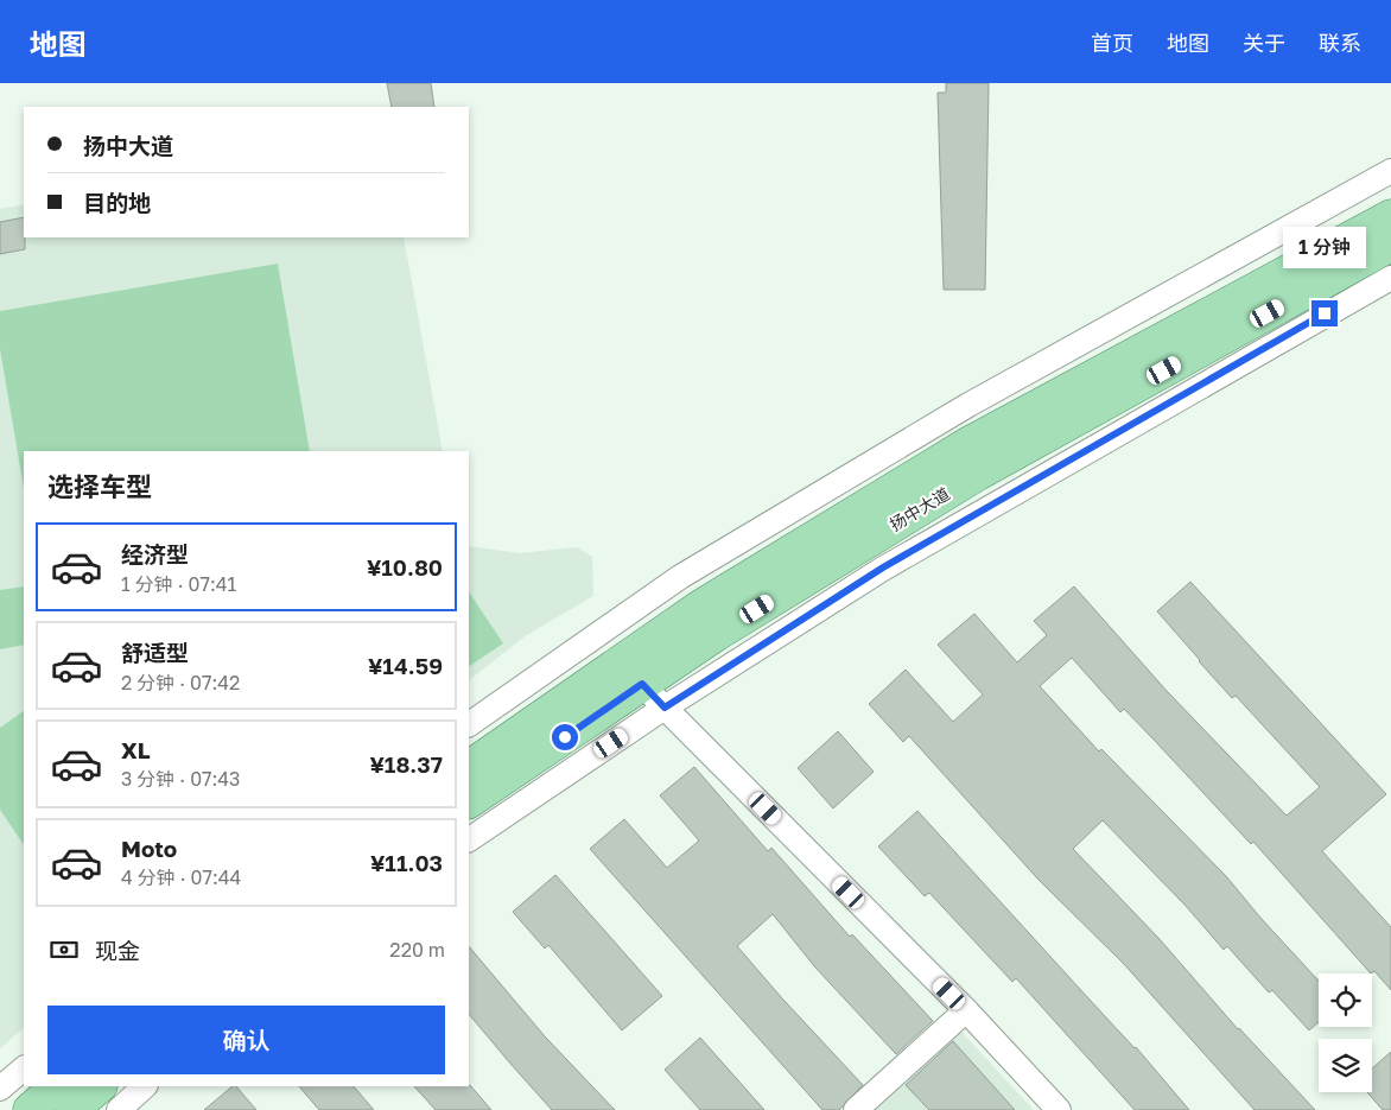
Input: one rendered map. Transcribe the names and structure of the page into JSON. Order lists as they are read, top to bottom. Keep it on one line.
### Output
{"streets":{"main road":["扬中大道"]},"page":{"header":"地图","nav":["首页","地图","关于","联系"],"banner":["扬中大道","目的地"],"bubble":"1 分钟","heading":"选择车型","list":[{"name":"经济型","note":"1 分钟 · 07:41","value":"¥10.80"},{"name":"舒适型","note":"2 分钟 · 07:42","value":"¥14.59"},{"name":"XL","note":"3 分钟 · 07:43","value":"¥18.37"},{"name":"Moto","note":"4 分钟 · 07:44","value":"¥11.03"}],"pay":["现金","220 m"],"buttons":"确认"}}
